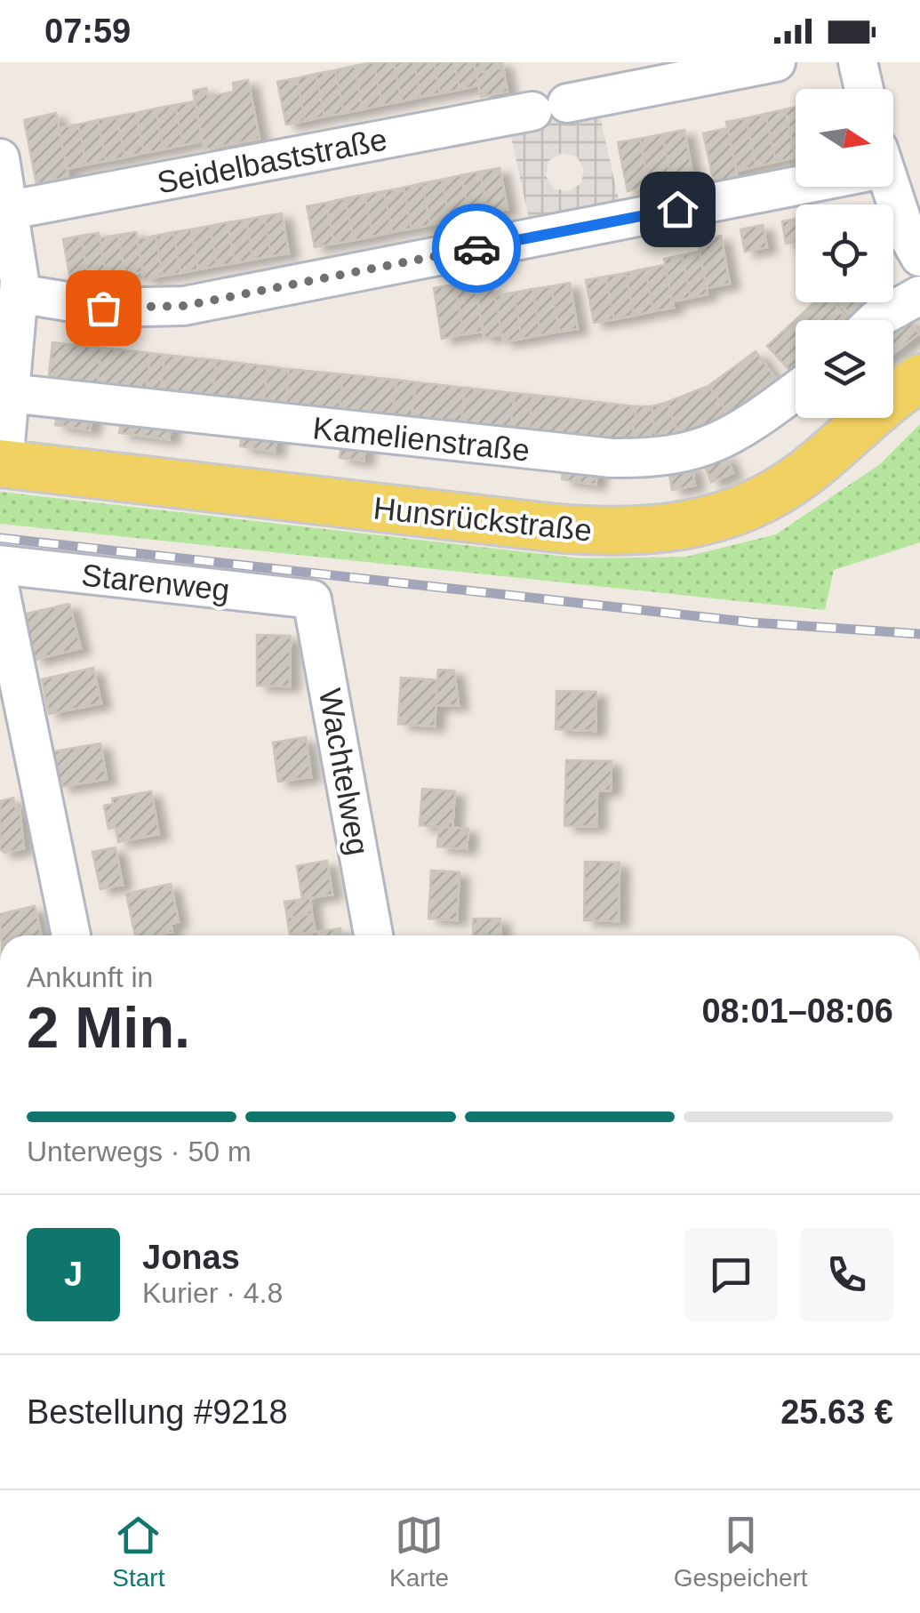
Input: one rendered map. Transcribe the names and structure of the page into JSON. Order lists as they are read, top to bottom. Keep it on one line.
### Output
{"streets":{"main road":["Hunsrückstraße"],"street":["Seidelbaststraße","Kamelienstraße","Starenweg","Wachtelweg"]},"crossings":[["Starenweg","Wachtelweg"]],"north":"right","page":{"status":"07:59","heading":["2 Min.","Ankunft in","08:01–08:06"],"panel":["Jonas","Kurier · 4.8","Bestellung #9218","25.63 €"],"bar":"Unterwegs · 50 m","round":"J","tabs":["Start","Karte","Gespeichert"]}}
